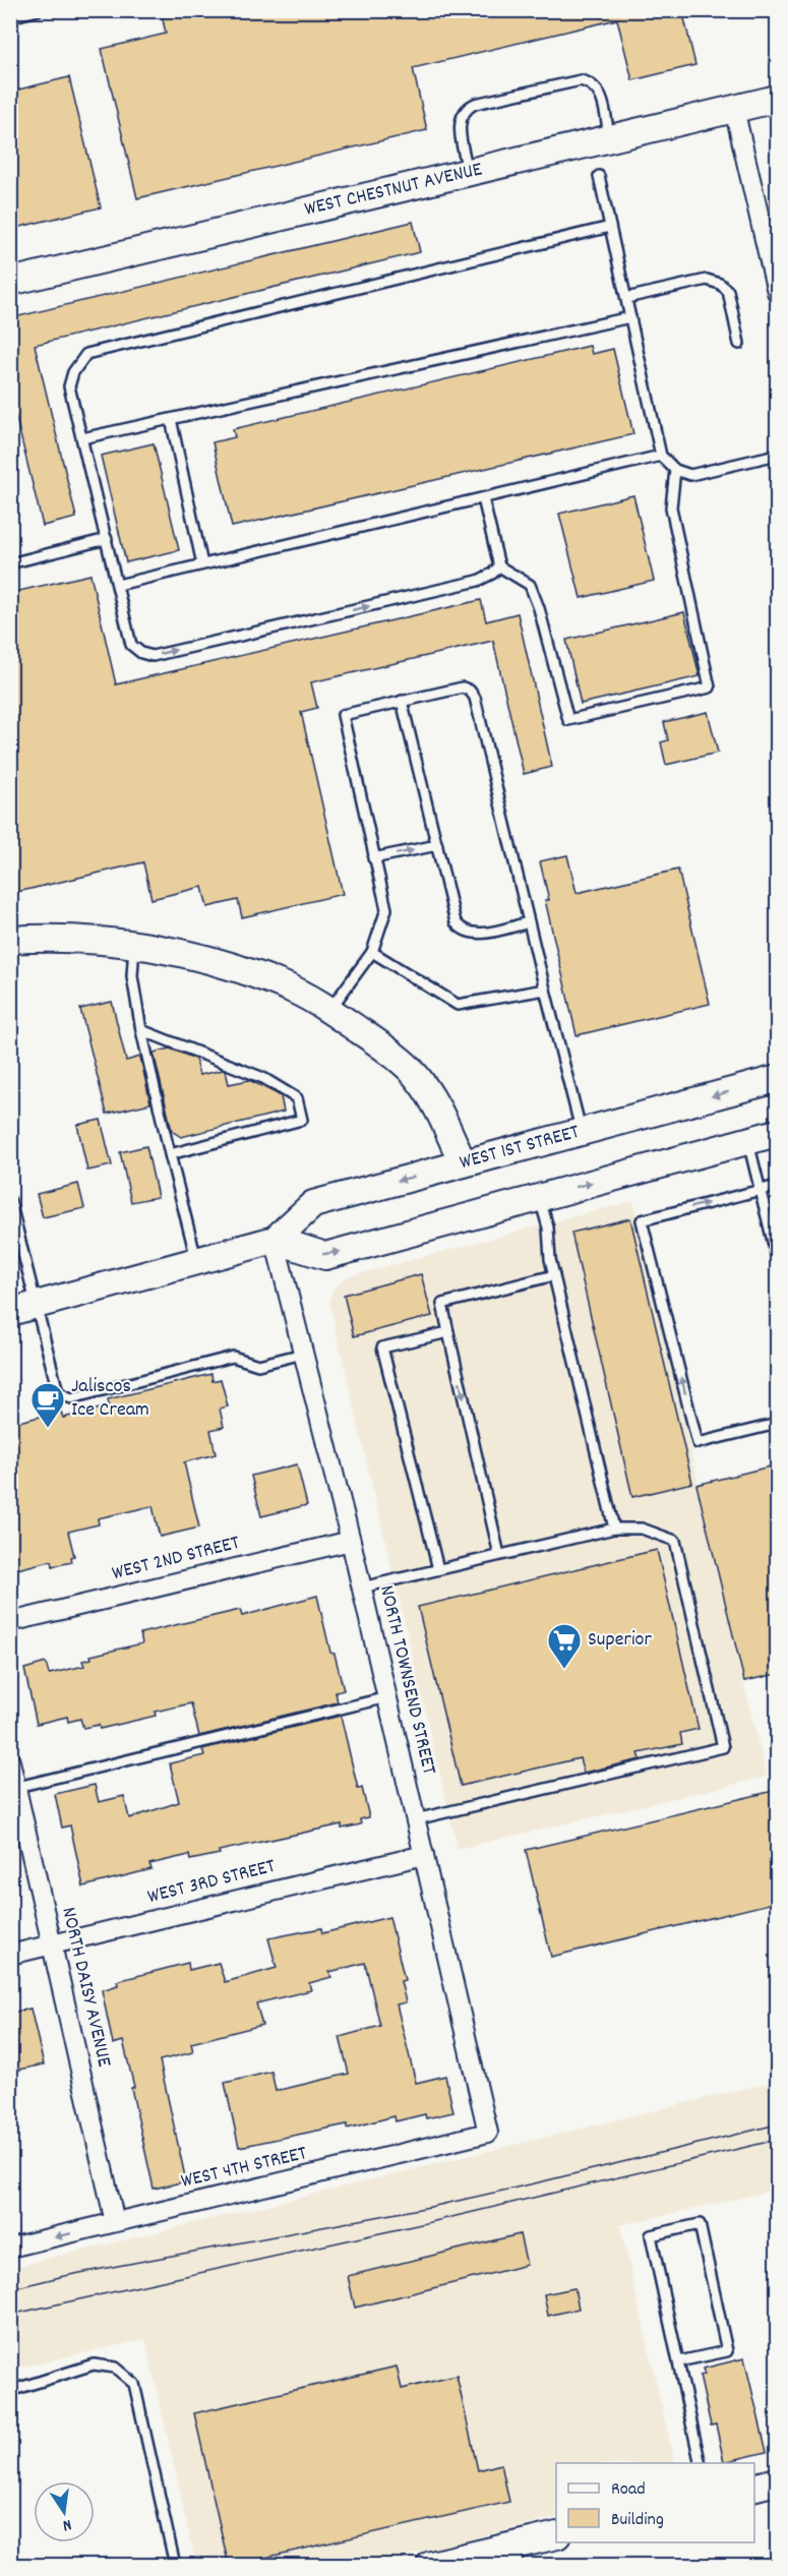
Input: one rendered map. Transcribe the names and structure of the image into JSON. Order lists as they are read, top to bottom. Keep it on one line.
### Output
{"streets":{"street":["WEST CHESTNUT AVENUE","WEST 1ST STREET","WEST 2ND STREET","NORTH TOWNSEND STREET","WEST 3RD STREET","NORTH DAISY AVENUE","WEST 4TH STREET"]},"crossings":[["WEST 1ST STREET","NORTH TOWNSEND STREET"],["WEST 2ND STREET","NORTH TOWNSEND STREET"],["NORTH TOWNSEND STREET","WEST 3RD STREET"],["NORTH TOWNSEND STREET","WEST 4TH STREET"],["WEST 3RD STREET","NORTH DAISY AVENUE"],["NORTH DAISY AVENUE","WEST 4TH STREET"]],"places":{"cafe":["Jaliscos Ice Cream"],"supermarket":["Superior"]},"legend":["Road","Building"],"north":"bottom"}
